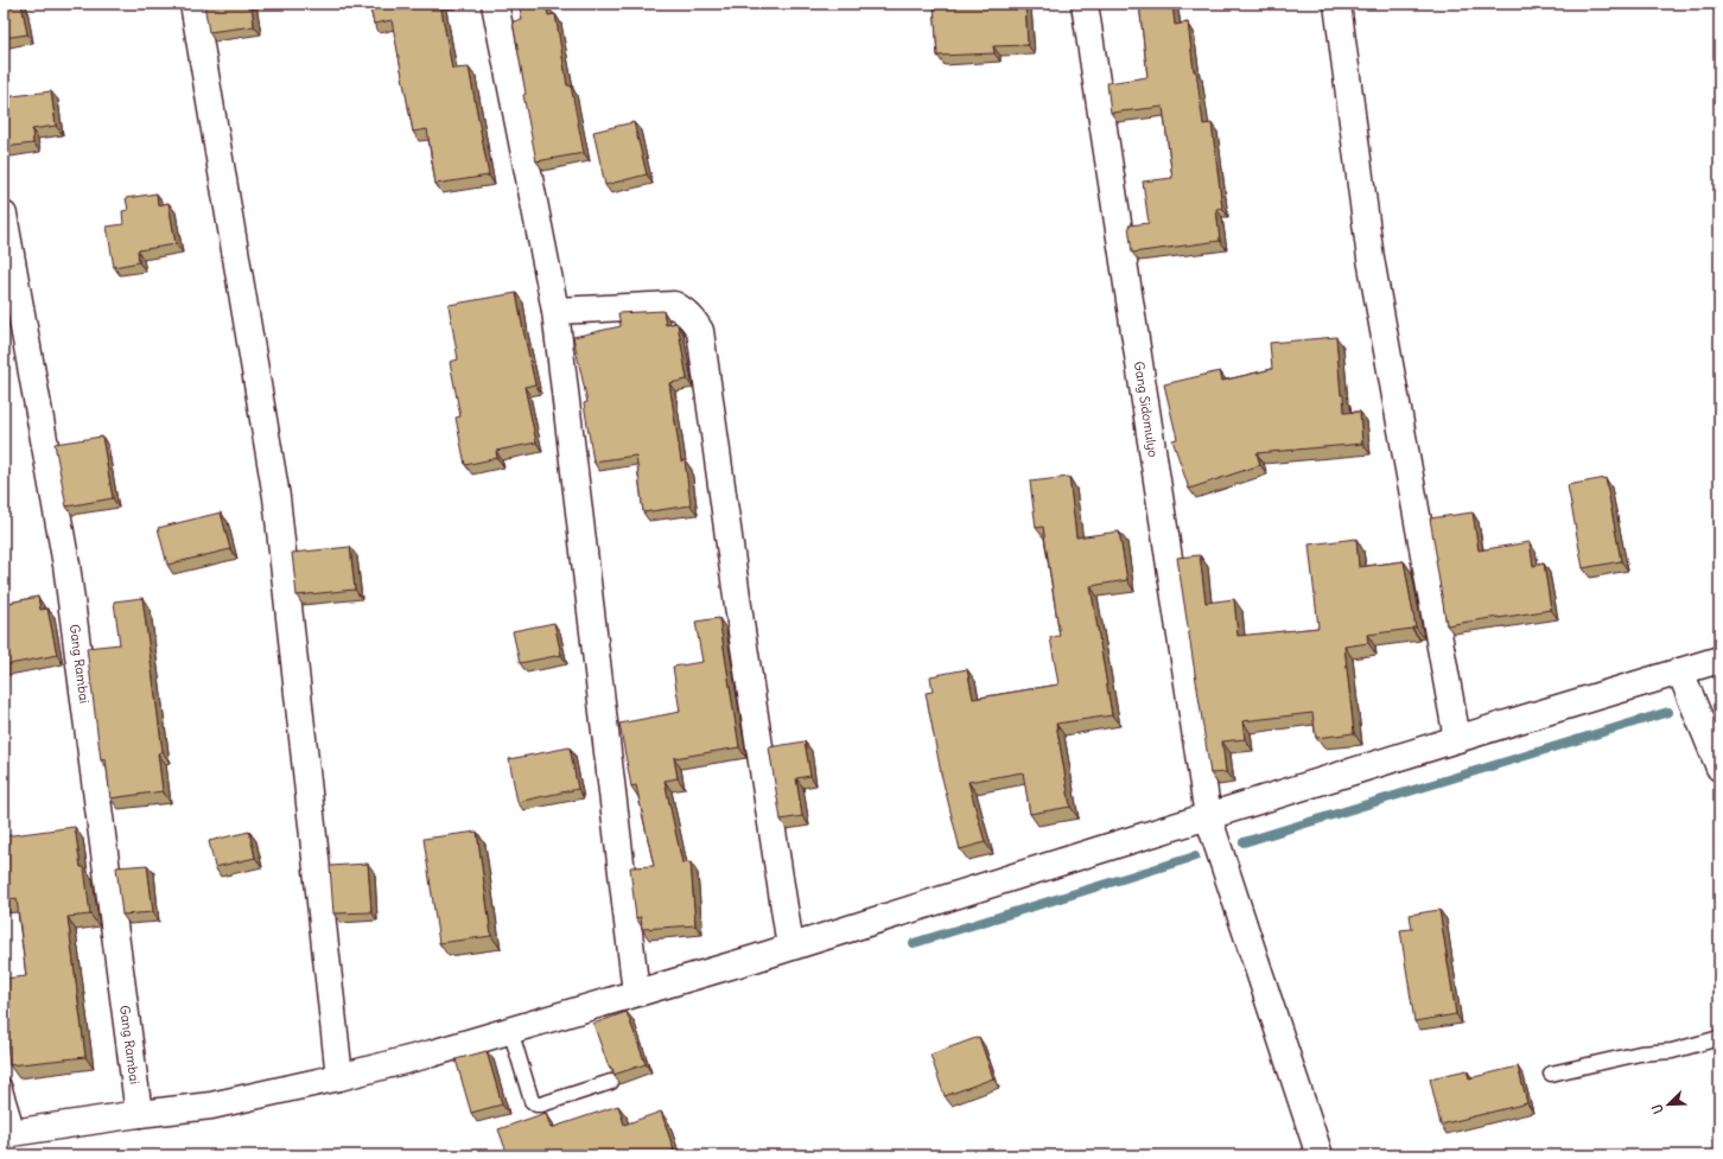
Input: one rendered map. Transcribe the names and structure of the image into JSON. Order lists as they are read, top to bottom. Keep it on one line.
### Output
{"streets":{"street":["Gang Sidomulyo","Gang Rambai"]},"north":"bottom left"}
